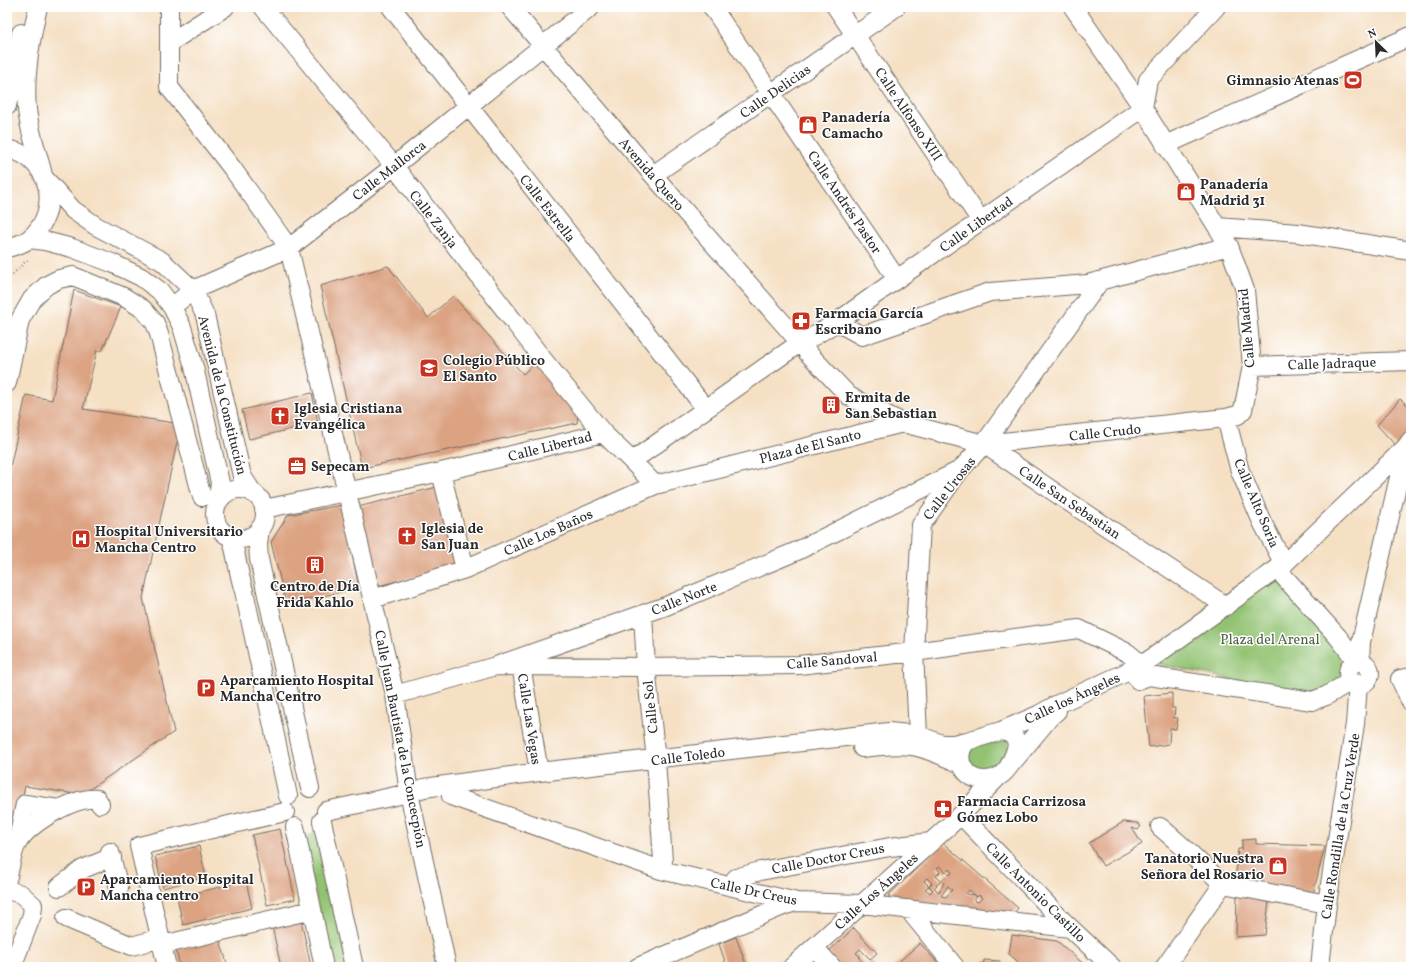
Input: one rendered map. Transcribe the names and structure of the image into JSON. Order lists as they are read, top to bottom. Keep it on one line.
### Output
{"streets":{"street":["Calle Delicias","Calle Alfonso XIII","Calle Mallorca","Avenida Quero","Calle Andrés Pastor","Calle Estrella","Calle Zanja","Calle Libertad","Calle Madrid","Calle Jadraque","Avenida de la Constitución","Calle Crudo","Plaza de El Santo","Calle Urosas","Calle San Sebastian","Calle Alto Soria","Calle Los Baños","Calle Norte","Calle Sandoval","Calle los Ángeles","Calle Sol","Calle Las Vegas","Calle Juan Bautista de la Concecpión","Calle Toledo","Calle Rondilla de la Cruz Verde","Calle Doctor Creus","Calle Dr Creus","Calle Los Ángeles","Calle Antonio Castillo"]},"crossings":[["Calle Delicias","Calle Alfonso XIII"],["Calle Delicias","Avenida Quero"],["Calle Delicias","Calle Andrés Pastor"],["Calle Alfonso XIII","Calle Libertad"],["Calle Mallorca","Avenida Quero"],["Calle Mallorca","Calle Estrella"],["Calle Mallorca","Calle Zanja"],["Calle Mallorca","Avenida de la Constitución"],["Calle Mallorca","Calle Juan Bautista de la Concecpión"],["Avenida Quero","Calle Libertad"],["Calle Andrés Pastor","Calle Libertad"],["Calle Estrella","Calle Libertad"],["Calle Zanja","Calle Libertad"],["Calle Libertad","Calle Madrid"],["Calle Libertad","Avenida de la Constitución"],["Calle Libertad","Calle Juan Bautista de la Concecpión"],["Calle Madrid","Calle Jadraque"],["Calle Madrid","Calle Crudo"],["Calle Madrid","Calle Alto Soria"],["Calle Crudo","Calle Urosas"],["Calle Crudo","Calle San Sebastian"],["Calle Crudo","Calle Alto Soria"],["Plaza de El Santo","Calle San Sebastian"],["Plaza de El Santo","Calle Los Baños"],["Calle Urosas","Calle San Sebastian"],["Calle Urosas","Calle Norte"],["Calle Urosas","Calle Sandoval"],["Calle Urosas","Calle Toledo"],["Calle Los Baños","Calle Juan Bautista de la Concecpión"],["Calle Norte","Calle Sandoval"],["Calle Norte","Calle Sol"],["Calle Norte","Calle Juan Bautista de la Concecpión"],["Calle Sandoval","Calle los Ángeles"],["Calle Sandoval","Calle Sol"],["Calle Sandoval","Calle Las Vegas"],["Calle Sandoval","Calle Los Ángeles"],["Calle los Ángeles","Calle Toledo"],["Calle los Ángeles","Calle Los Ángeles"],["Calle Sol","Calle Toledo"],["Calle Sol","Calle Dr Creus"],["Calle Las Vegas","Calle Toledo"],["Calle Juan Bautista de la Concecpión","Calle Toledo"],["Calle Toledo","Calle Dr Creus"],["Calle Toledo","Calle Los Ángeles"],["Calle Doctor Creus","Calle Dr Creus"],["Calle Doctor Creus","Calle Los Ángeles"],["Calle Dr Creus","Calle Los Ángeles"],["Calle Dr Creus","Calle Antonio Castillo"],["Calle Los Ángeles","Calle Antonio Castillo"]],"parks":["Plaza del Arenal"],"places":{"sports":["Gimnasio Atenas"],"shop":["Panadería Camacho","Panadería Madrid 31","Tanatorio Nuestra Señora del Rosario"],"pharmacy":["Farmacia García Escribano","Farmacia Carrizosa Gómez Lobo"],"school or university":["Colegio Público El Santo"],"building":["Ermita de San Sebastian","Centro de Día Frida Kahlo"],"church":["Iglesia Cristiana Evangélica","Iglesia de San Juan"],"office":["Sepecam"],"hospital":["Hospital Universitario Mancha Centro"],"parking":["Aparcamiento Hospital Mancha Centro","Aparcamiento Hospital Mancha centro"]},"north":"top left"}
